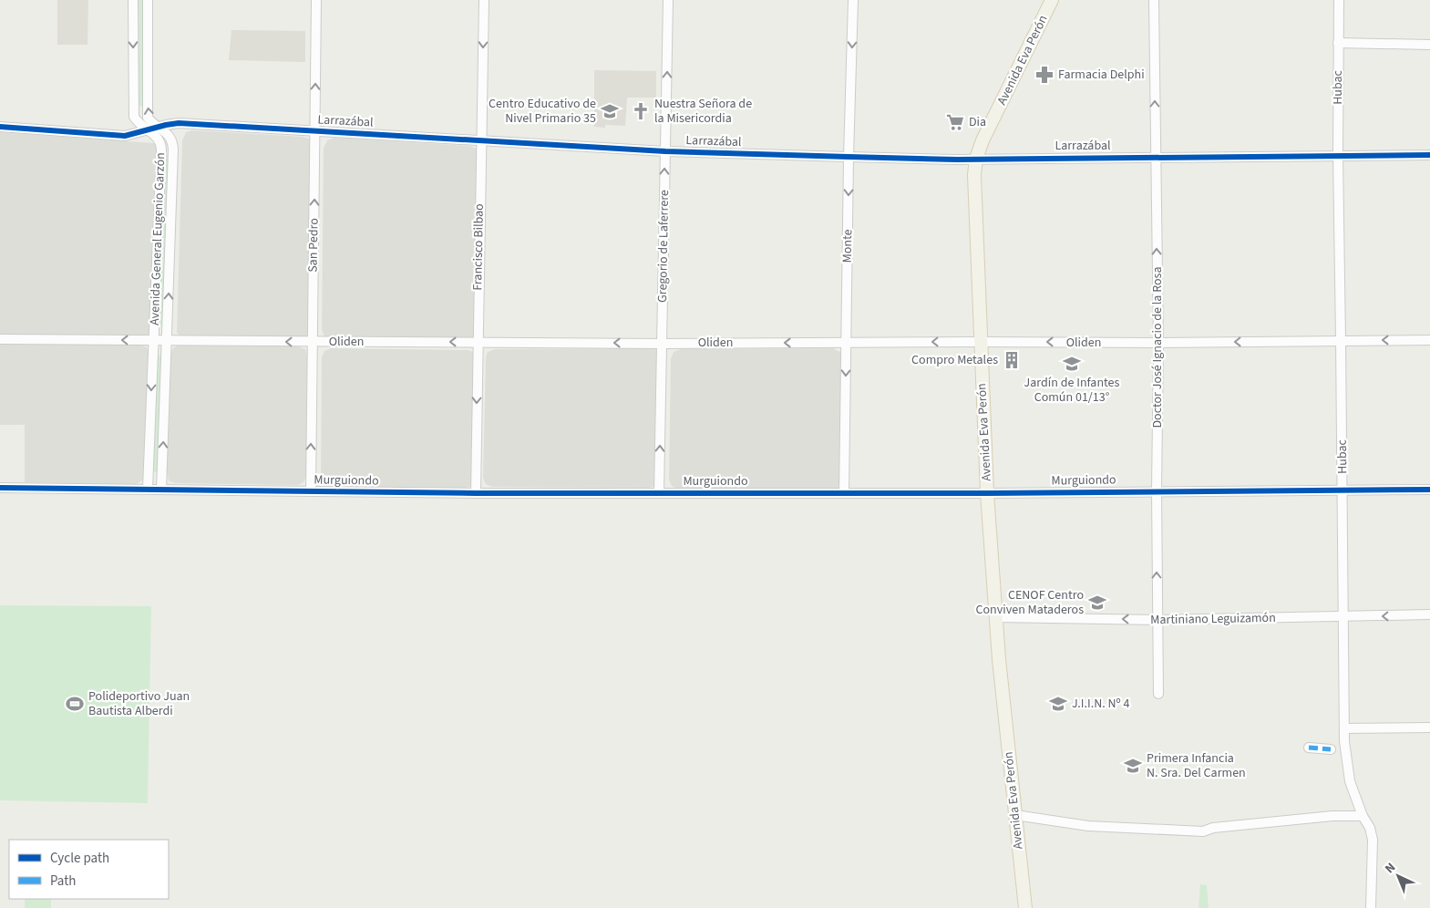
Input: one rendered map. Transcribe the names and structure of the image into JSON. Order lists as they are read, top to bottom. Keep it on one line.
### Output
{"streets":{"main road":["Avenida Eva Perón"],"street":["Hubac","Larrazábal","Avenida General Eugenio Garzón","San Pedro","Gregorio de Laferrere","Monte","Francisco Bilbao","Oliden","Doctor José Ignacio de la Rosa","Murguiondo","Martiniano Leguizamón"]},"crossings":[["Avenida Eva Perón","Larrazábal"],["Avenida Eva Perón","Oliden"],["Avenida Eva Perón","Murguiondo"],["Avenida Eva Perón","Martiniano Leguizamón"],["Hubac","Larrazábal"],["Hubac","Oliden"],["Hubac","Murguiondo"],["Hubac","Martiniano Leguizamón"],["Larrazábal","Avenida General Eugenio Garzón"],["Larrazábal","San Pedro"],["Larrazábal","Gregorio de Laferrere"],["Larrazábal","Monte"],["Larrazábal","Francisco Bilbao"],["Larrazábal","Doctor José Ignacio de la Rosa"],["Avenida General Eugenio Garzón","Oliden"],["Avenida General Eugenio Garzón","Murguiondo"],["San Pedro","Oliden"],["San Pedro","Murguiondo"],["Gregorio de Laferrere","Oliden"],["Gregorio de Laferrere","Murguiondo"],["Monte","Oliden"],["Monte","Murguiondo"],["Francisco Bilbao","Oliden"],["Francisco Bilbao","Murguiondo"],["Oliden","Doctor José Ignacio de la Rosa"],["Doctor José Ignacio de la Rosa","Murguiondo"],["Doctor José Ignacio de la Rosa","Martiniano Leguizamón"]],"one_way":["San Pedro","Gregorio de Laferrere","Monte","Francisco Bilbao","Oliden","Doctor José Ignacio de la Rosa","Martiniano Leguizamón"],"places":{"pharmacy":["Farmacia Delphi"],"school or university":["Centro Educativo de Nivel Primario 35","Jardín de Infantes Común 01/13°","CENOF Centro Conviven Mataderos","J.I.I.N. Nº 4","Primera Infancia N. Sra. Del Carmen"],"church":["Nuestra Señora de la Misericordia"],"supermarket":["Dia"],"building":["Compro Metales"],"sports":["Polideportivo Juan Bautista Alberdi"]},"legend":["Cycle path","Path"],"north":"top left"}
